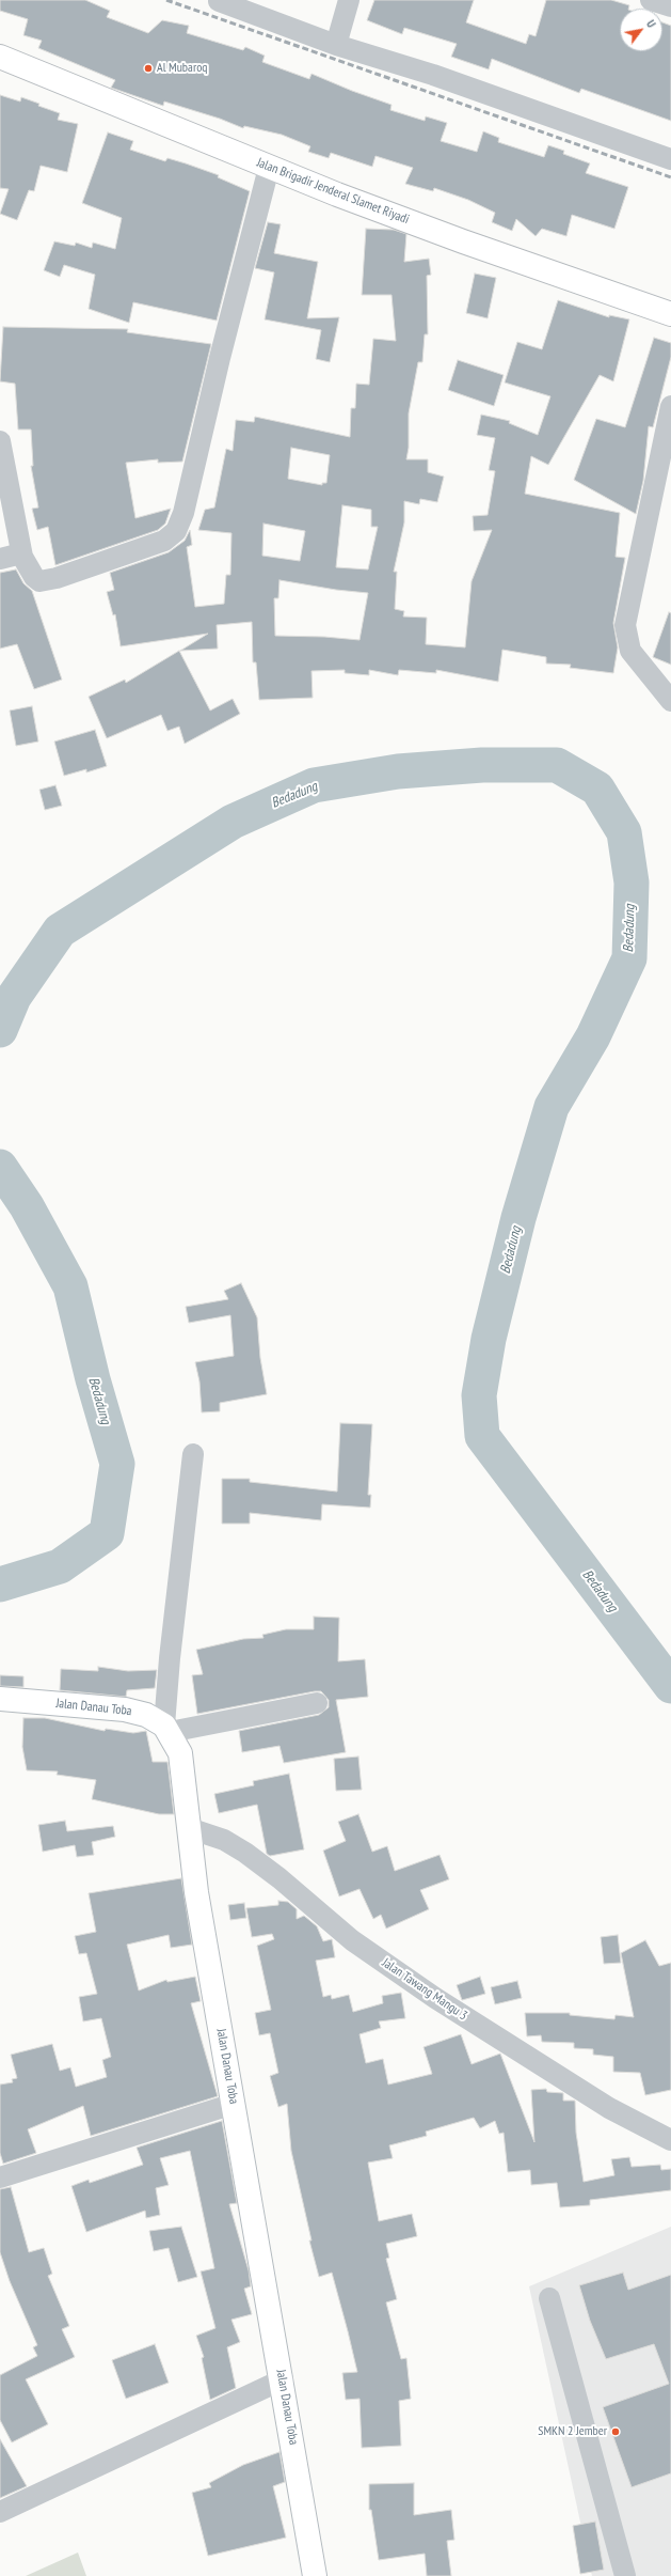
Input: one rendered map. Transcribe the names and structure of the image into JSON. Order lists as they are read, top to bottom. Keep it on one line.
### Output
{"streets":{"main road":["Jalan Brigadir Jenderal Slamet Riyadi","Jalan Danau Toba"],"street":["Jalan Tawang Mangu 3"]},"crossings":[["Jalan Danau Toba","Jalan Tawang Mangu 3"]],"water":["Bedadung"],"places":["Al Mubaroq","SMKN 2 Jember"],"north":"top right"}
